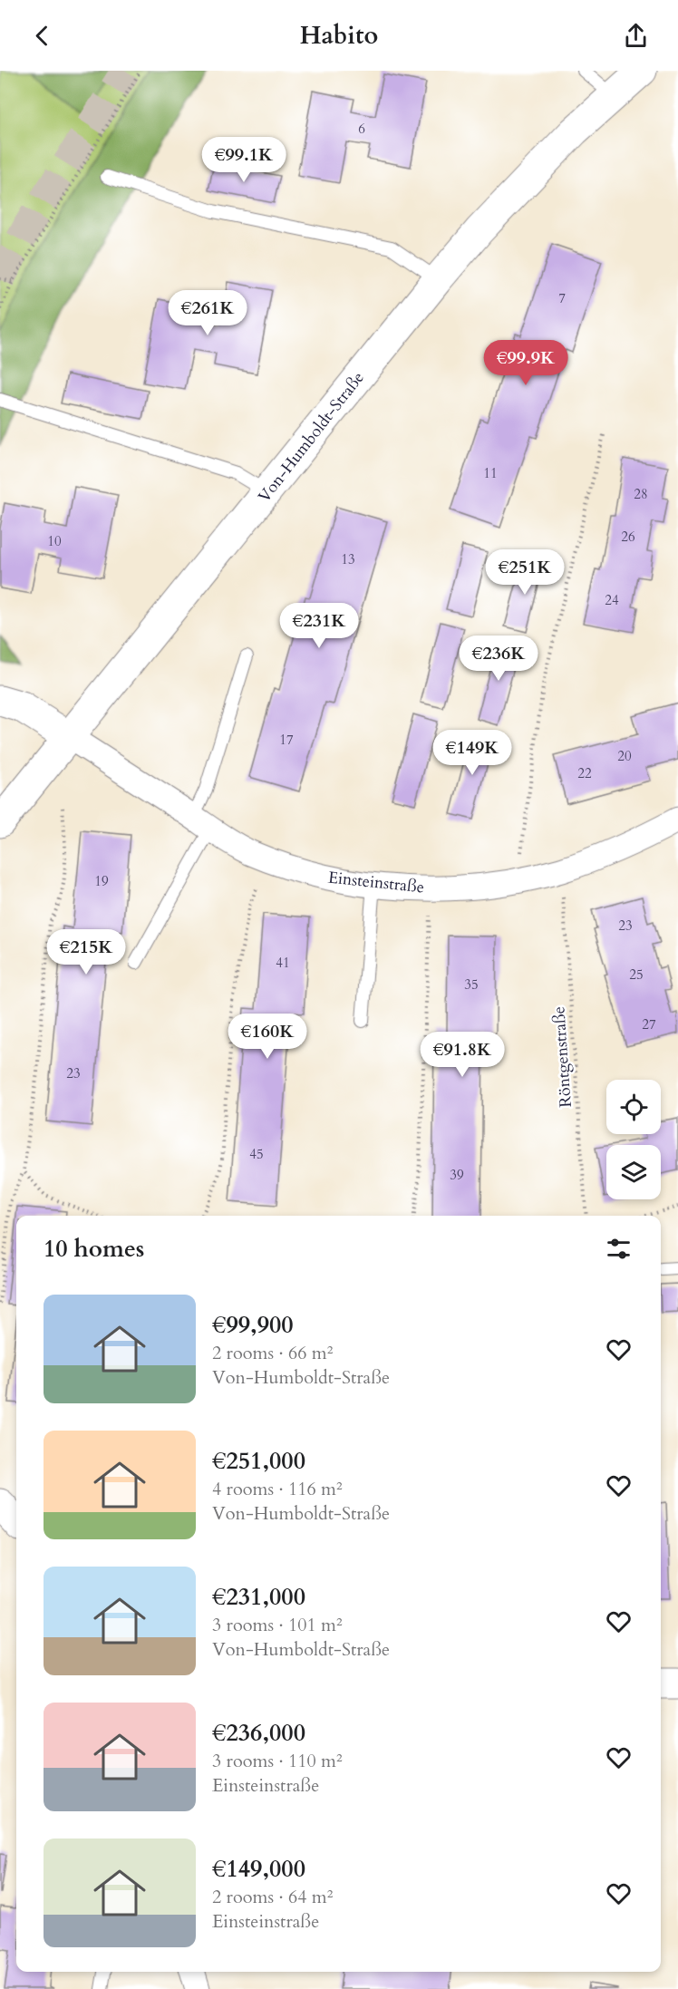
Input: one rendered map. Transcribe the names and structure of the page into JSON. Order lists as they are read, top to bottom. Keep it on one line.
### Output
{"streets":{"street":["Von-Humboldt-Straße","Einsteinstraße"],"path":["Röntgenstraße"]},"crossings":[["Von-Humboldt-Straße","Einsteinstraße"]],"house_numbers":["6","7","11","28","26","10","13","24","17","20","22","19","23","41","25","35","27","23","45","39"],"page":{"header":"Habito","price":["€99.1K","€261K","€99.9K","€251K","€231K","€236K","€149K","€215K","€160K","€91.8K"],"heading":"10 homes","list":[{"name":"€99,900","note":"2 rooms · 66 m² · Von-Humboldt-Straße"},{"name":"€251,000","note":"4 rooms · 116 m² · Von-Humboldt-Straße"},{"name":"€231,000","note":"3 rooms · 101 m² · Von-Humboldt-Straße"},{"name":"€236,000","note":"3 rooms · 110 m² · Einsteinstraße"},{"name":"€149,000","note":"2 rooms · 64 m² · Einsteinstraße"}]}}
